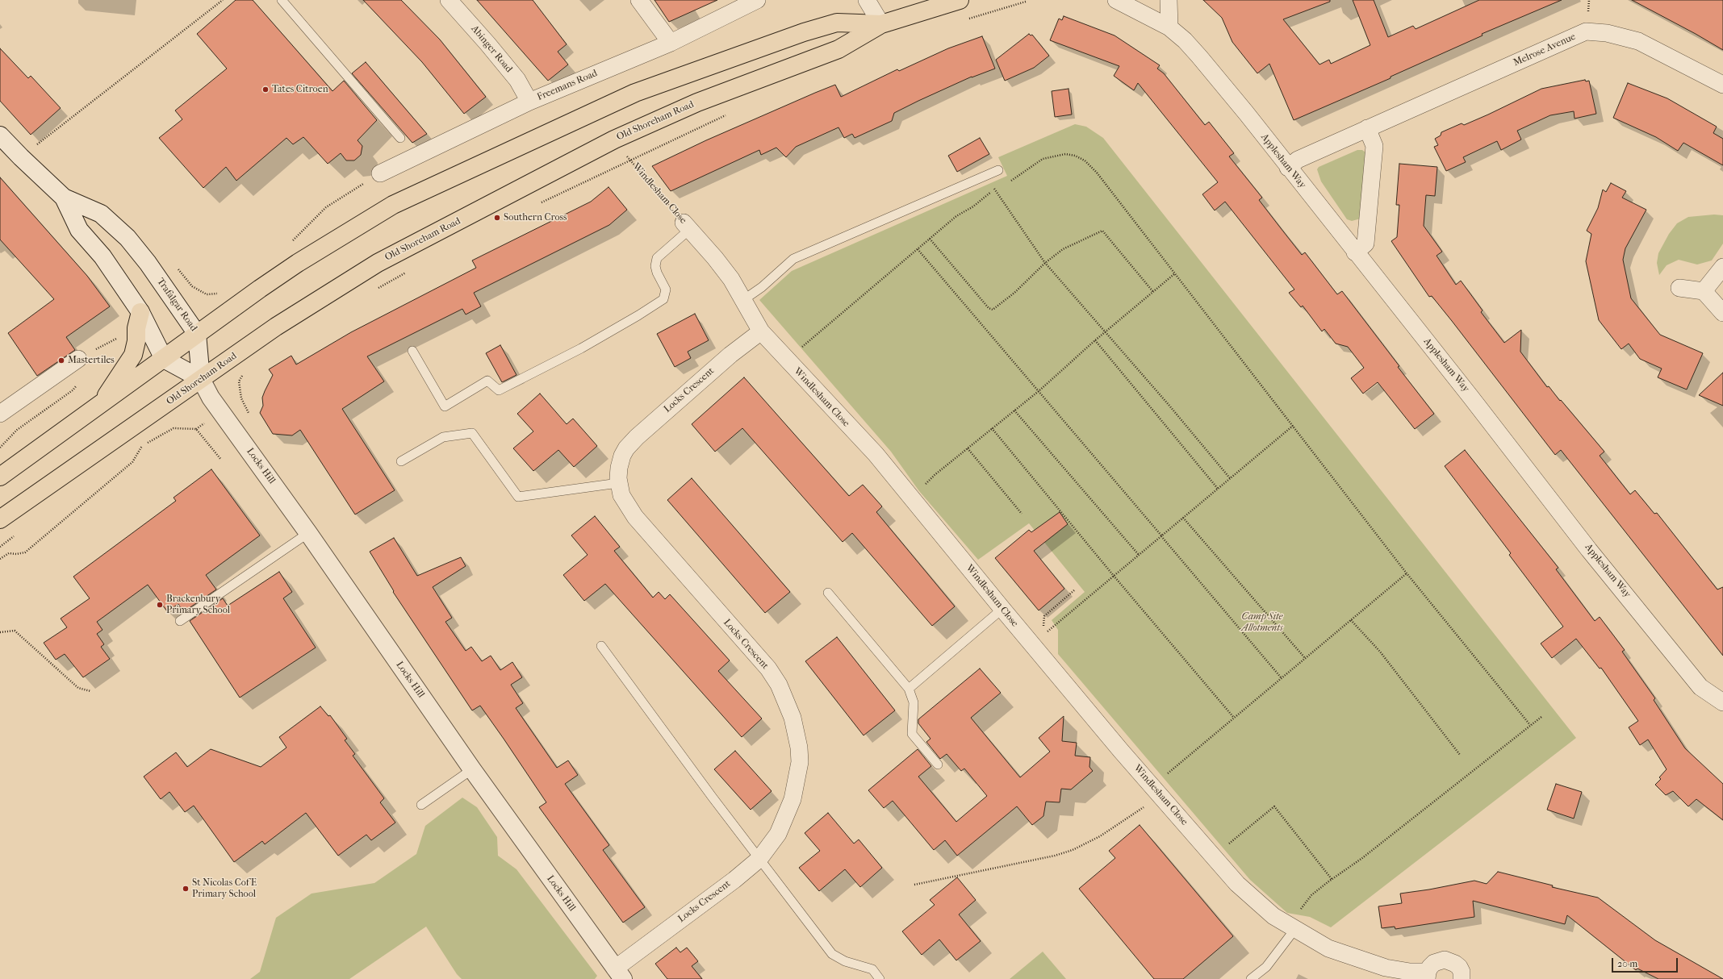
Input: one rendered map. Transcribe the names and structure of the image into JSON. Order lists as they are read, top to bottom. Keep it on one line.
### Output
{"streets":{"main road":["Old Shoreham Road"],"street":["Abinger Road","Melrose Avenue","Freemans Road","Applesham Way","Windlesham Close","Trafalgar Road","Locks Crescent","Locks Hill"]},"crossings":[["Abinger Road","Freemans Road"],["Melrose Avenue","Applesham Way"],["Old Shoreham Road","Windlesham Close"],["Old Shoreham Road","Trafalgar Road"],["Old Shoreham Road","Locks Hill"],["Windlesham Close","Locks Crescent"],["Trafalgar Road","Locks Hill"],["Locks Crescent","Locks Hill"]],"parks":["Camp Site Allotments"],"places":["Tates Citroen","Southern Cross","Mastertiles","Brackenbury Primary School","St Nicolas CofE Primary School"],"scale_bar":"20 m"}
